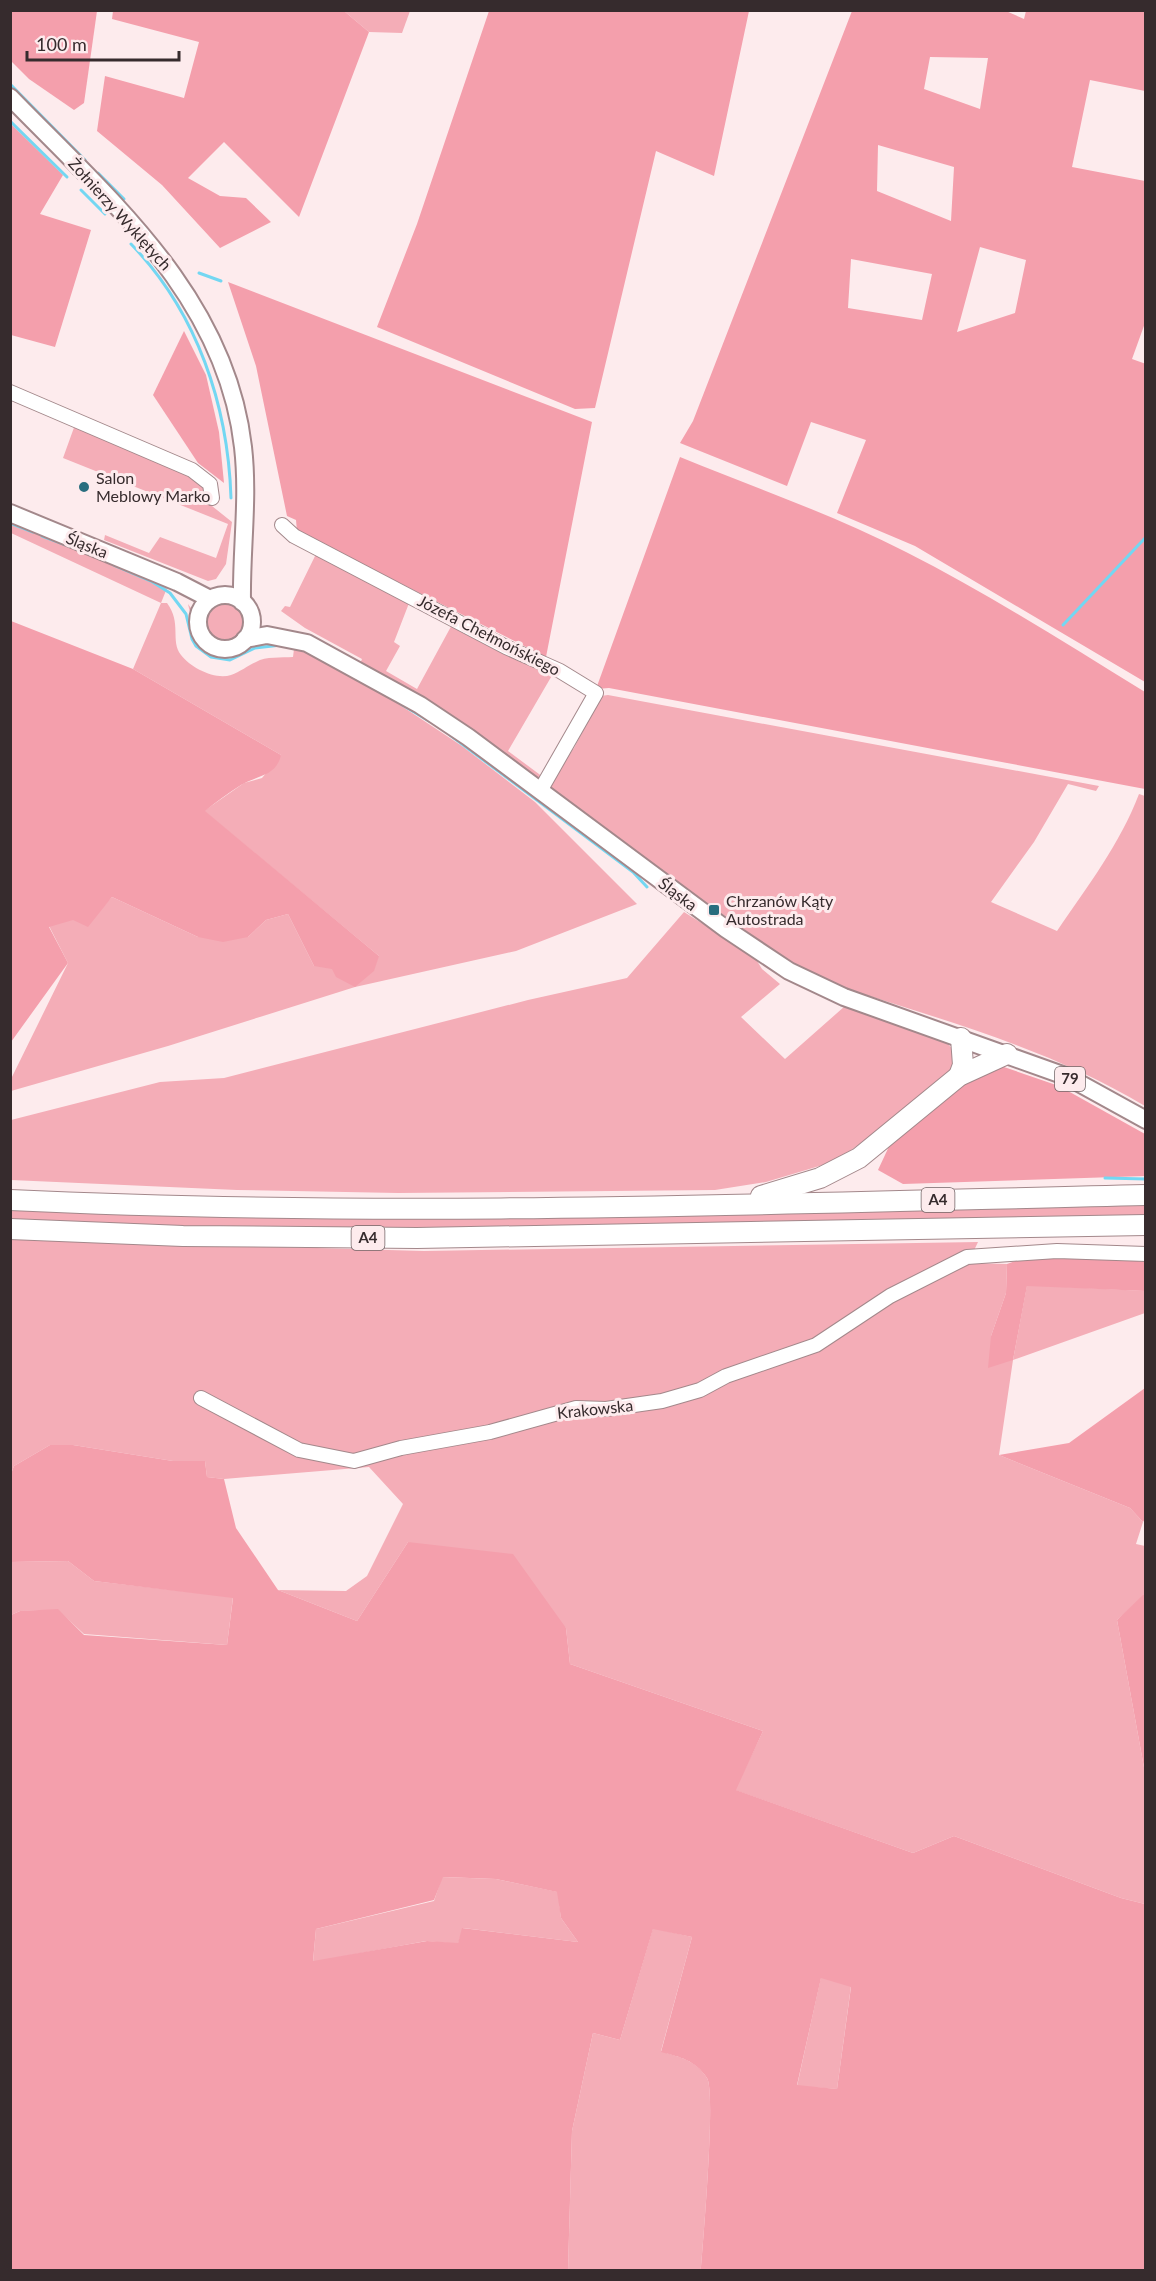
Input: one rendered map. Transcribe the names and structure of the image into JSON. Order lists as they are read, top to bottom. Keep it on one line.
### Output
{"streets":{"highway":["A4"],"main road":["Żołnierzy Wyklętych","Śląska","79"],"street":["Józefa Chełmońskiego","Krakowska"]},"crossings":[["Żołnierzy Wyklętych","Śląska"],["Żołnierzy Wyklętych","79"],["Śląska","Józefa Chełmońskiego"],["Śląska","79"]],"places":{"other":["Salon Meblowy Marko"],"transit":["Chrzanów Kąty Autostrada"]},"scale_bar":"100 m"}
